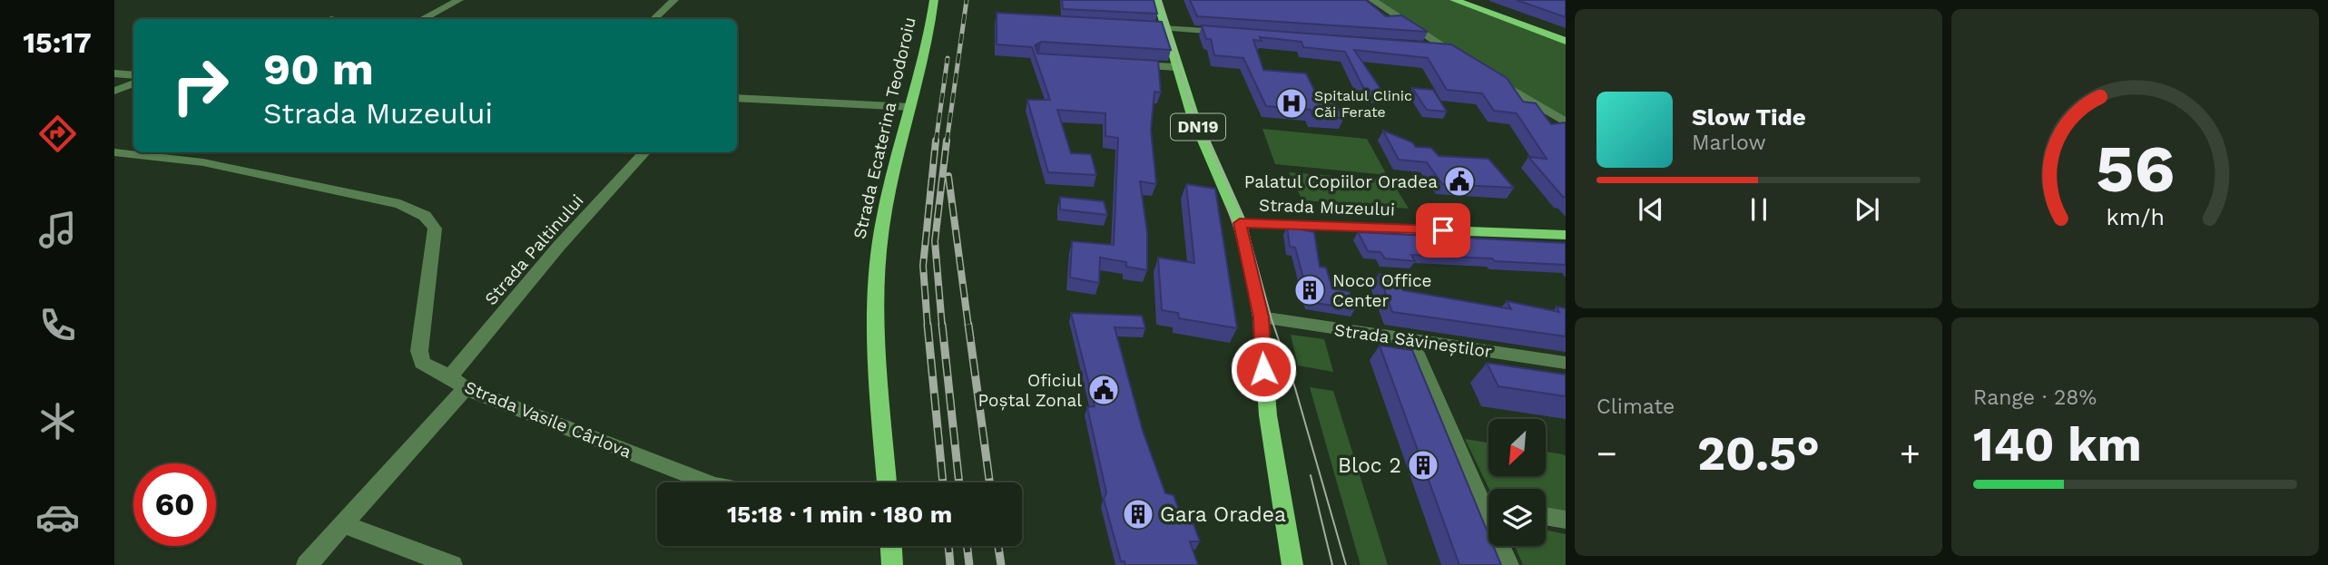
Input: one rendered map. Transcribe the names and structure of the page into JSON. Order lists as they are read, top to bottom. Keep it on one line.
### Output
{"streets":{"main road":["DN19","Strada Ecaterina Teodoroiu","Strada Muzeului"],"street":["Strada Paltinului","Strada Săvineștilor","Strada Vasile Cârlova"]},"crossings":[["DN19","Strada Muzeului"],["DN19","Strada Săvineștilor"],["Strada Paltinului","Strada Vasile Cârlova"]],"places":{"hospital":["Spitalul Clinic Căi Ferate"],"public building":["Palatul Copiilor Oradea","Oficiul Poștal Zonal"],"building":["Noco Office Center","Bloc 2","Gara Oradea"]},"north":"bottom left","page":{"tabs":"15:17","turn":["90 m","Strada Muzeului"],"song":["Slow Tide","Marlow"],"tile":["Climate",["Range · 28%","140 km"]],"heat":["−","20.5°","+"],"limit":"60","trip":"15:18 · 1 min · 180 m","gauge":["56","km/h"]}}
